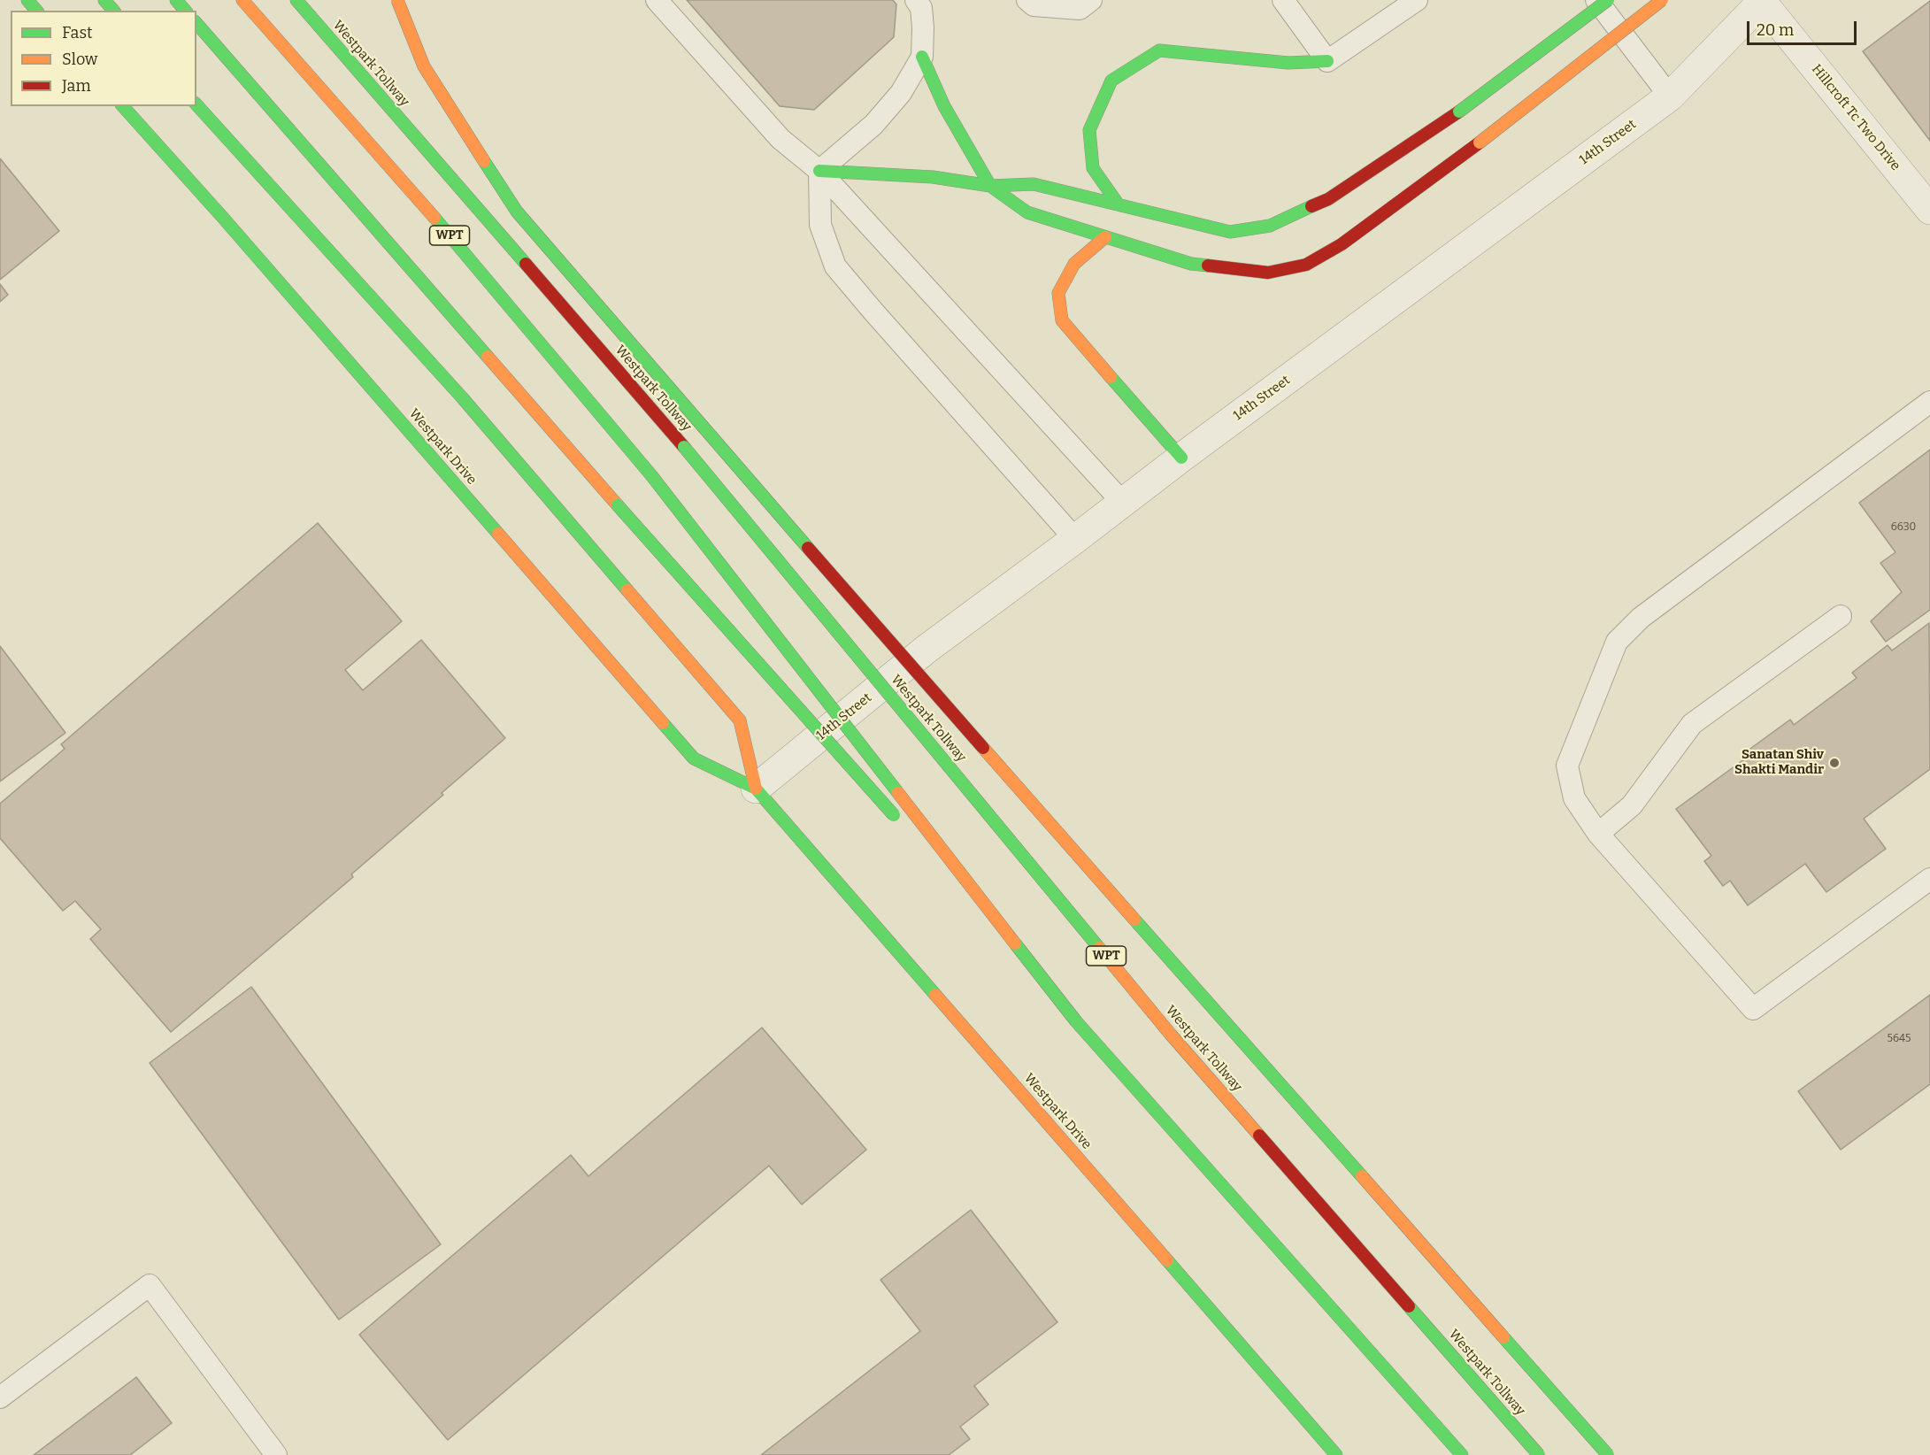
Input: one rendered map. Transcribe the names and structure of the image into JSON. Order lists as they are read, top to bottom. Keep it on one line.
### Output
{"streets":{"main road":["Westpark Tollway","WPT","Westpark Drive"],"street":["Hillcroft Tc Two Drive","14th Street"]},"crossings":[["Hillcroft Tc Two Drive","14th Street"],["14th Street","Westpark Drive"]],"places":["Sanatan Shiv Shakti Mandir"],"house_numbers":["6630","5645"],"legend":["Fast","Slow","Jam"],"scale_bar":"20 m"}
